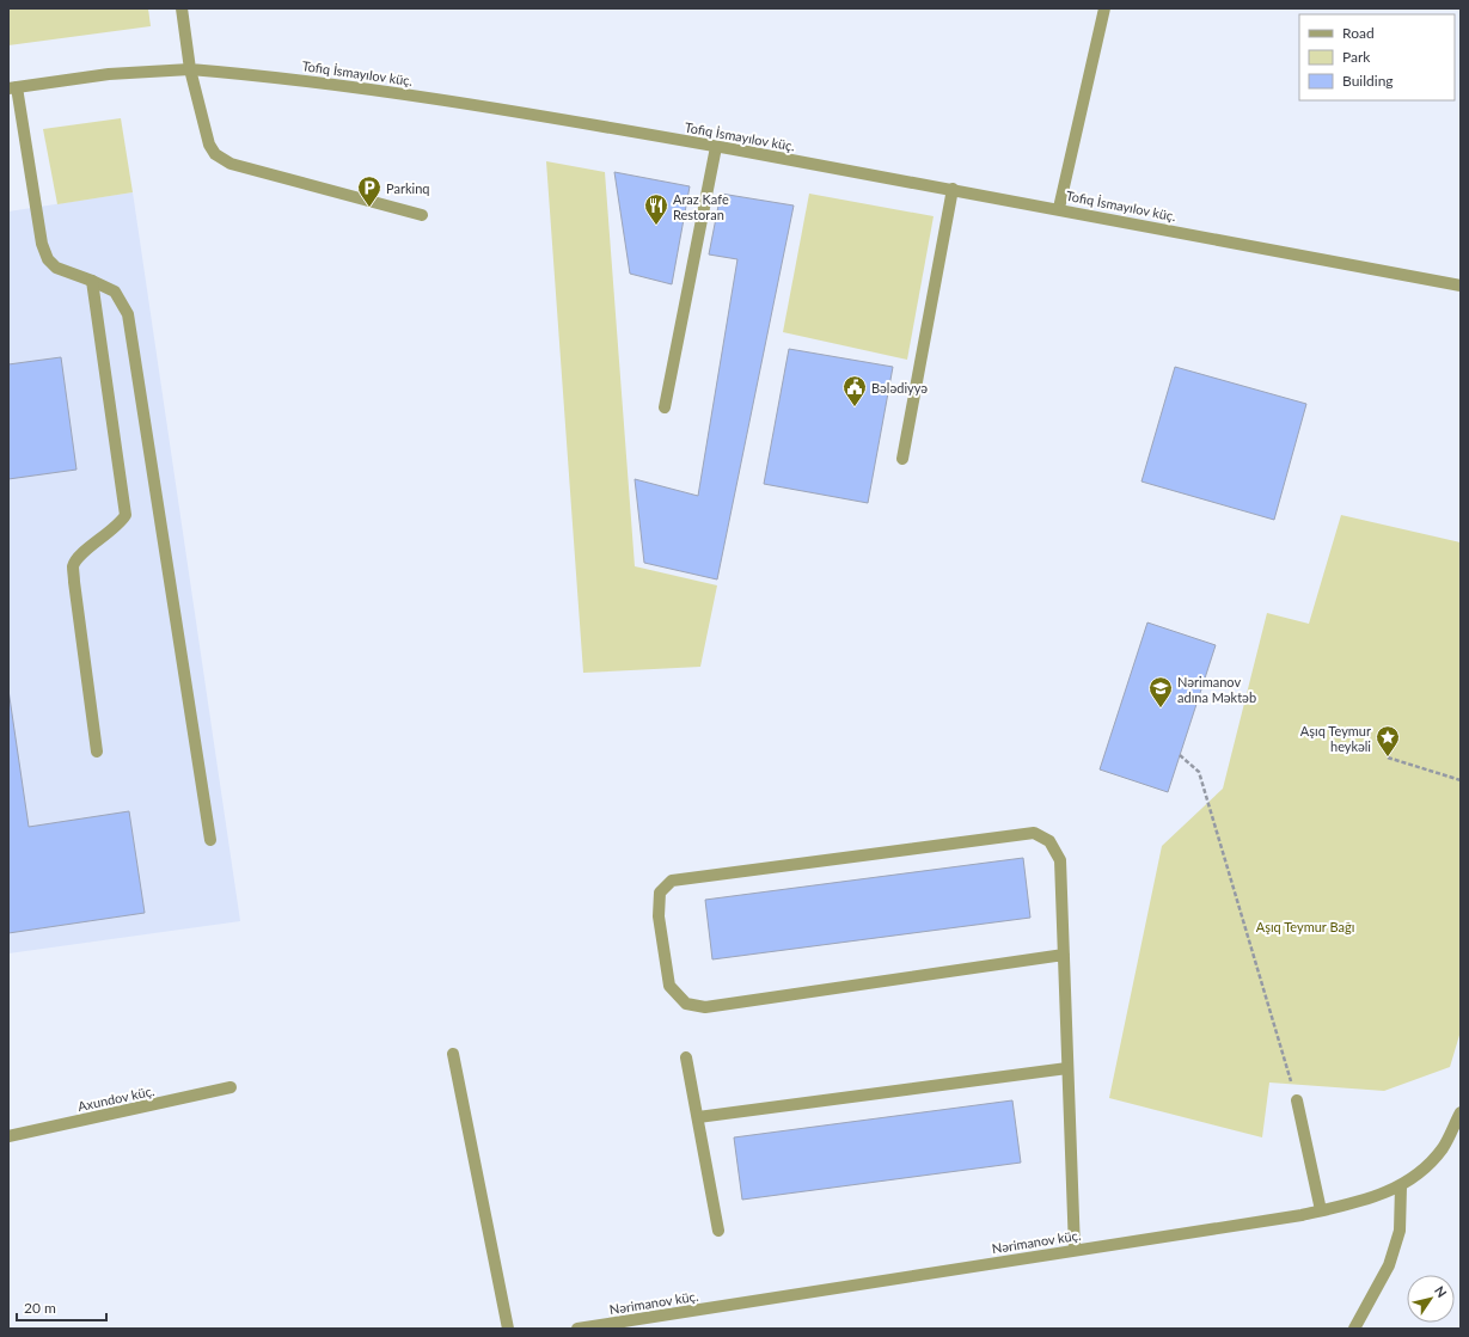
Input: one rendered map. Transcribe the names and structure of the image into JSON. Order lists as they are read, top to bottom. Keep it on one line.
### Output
{"streets":{"street":["Tofiq İsmayılov küç.","Axundov küç.","Nərimanov küç."]},"parks":["Aşıq Teymur Bağı"],"places":{"parking":["Parkinq"],"restaurant":["Araz Kafe Restoran"],"public building":["Bələdiyyə"],"school or university":["Nərimanov adına Məktəb"],"place":["Aşıq Teymur heykəli"]},"legend":["Road","Park","Building"],"scale_bar":"20 m","north":"top right"}
